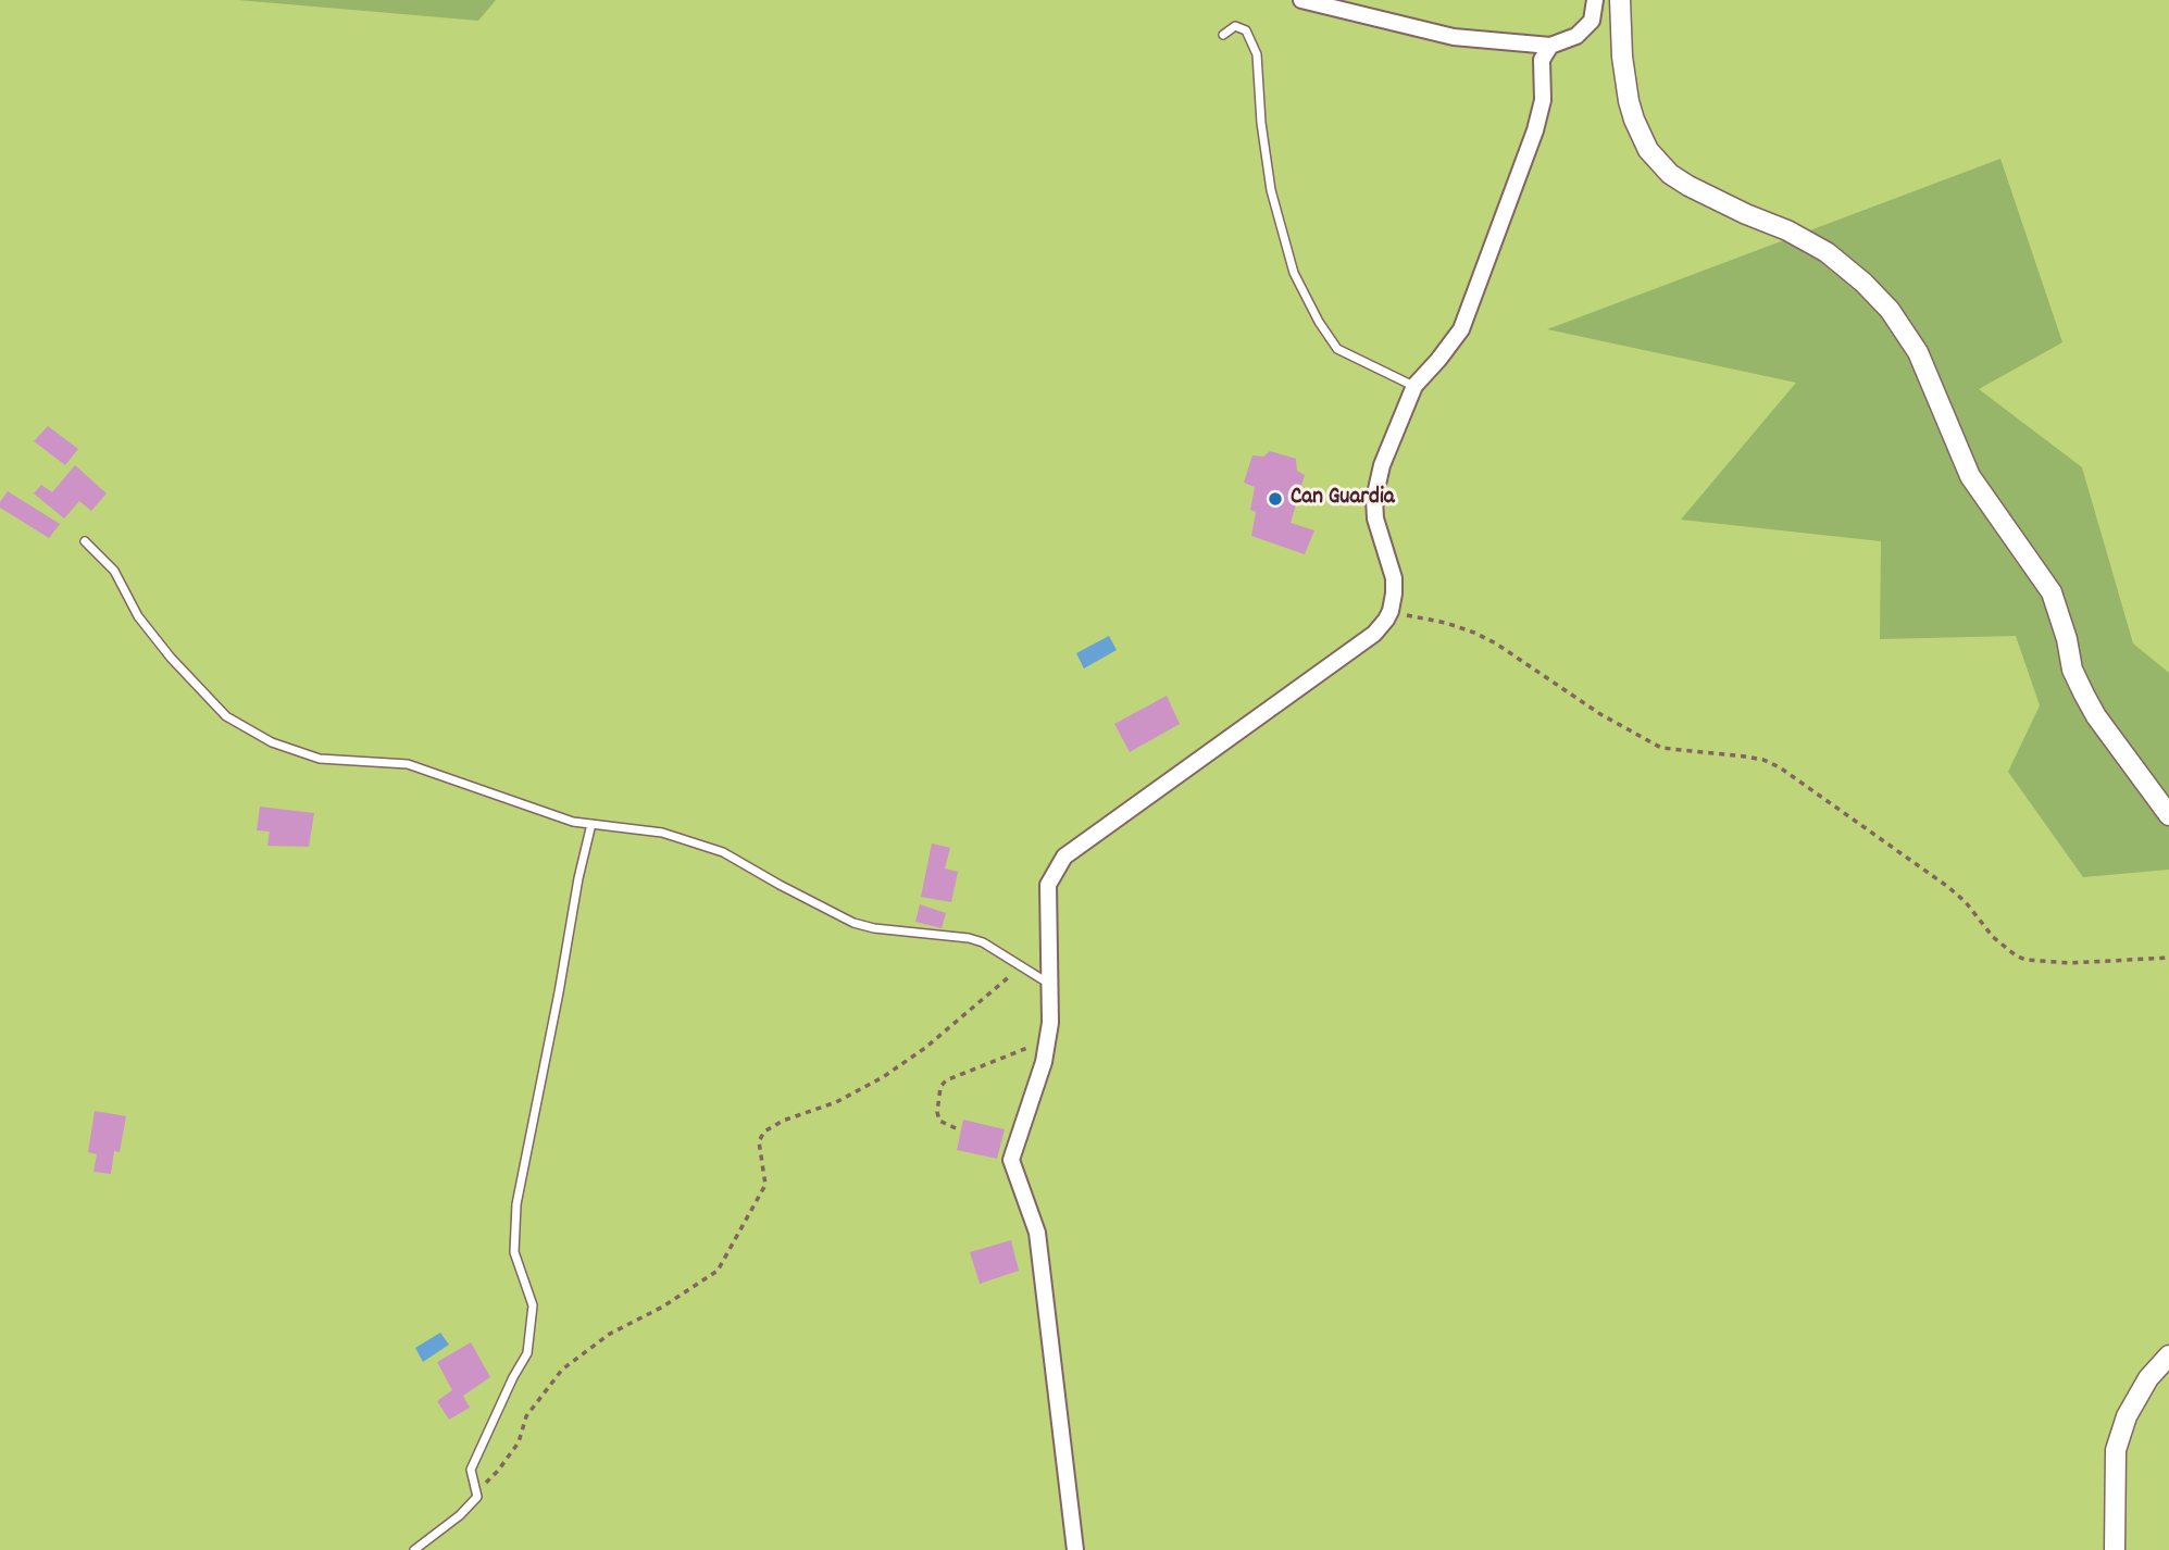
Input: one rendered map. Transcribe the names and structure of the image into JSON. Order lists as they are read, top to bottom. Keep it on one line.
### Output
{"places":["Can Guardia"]}
